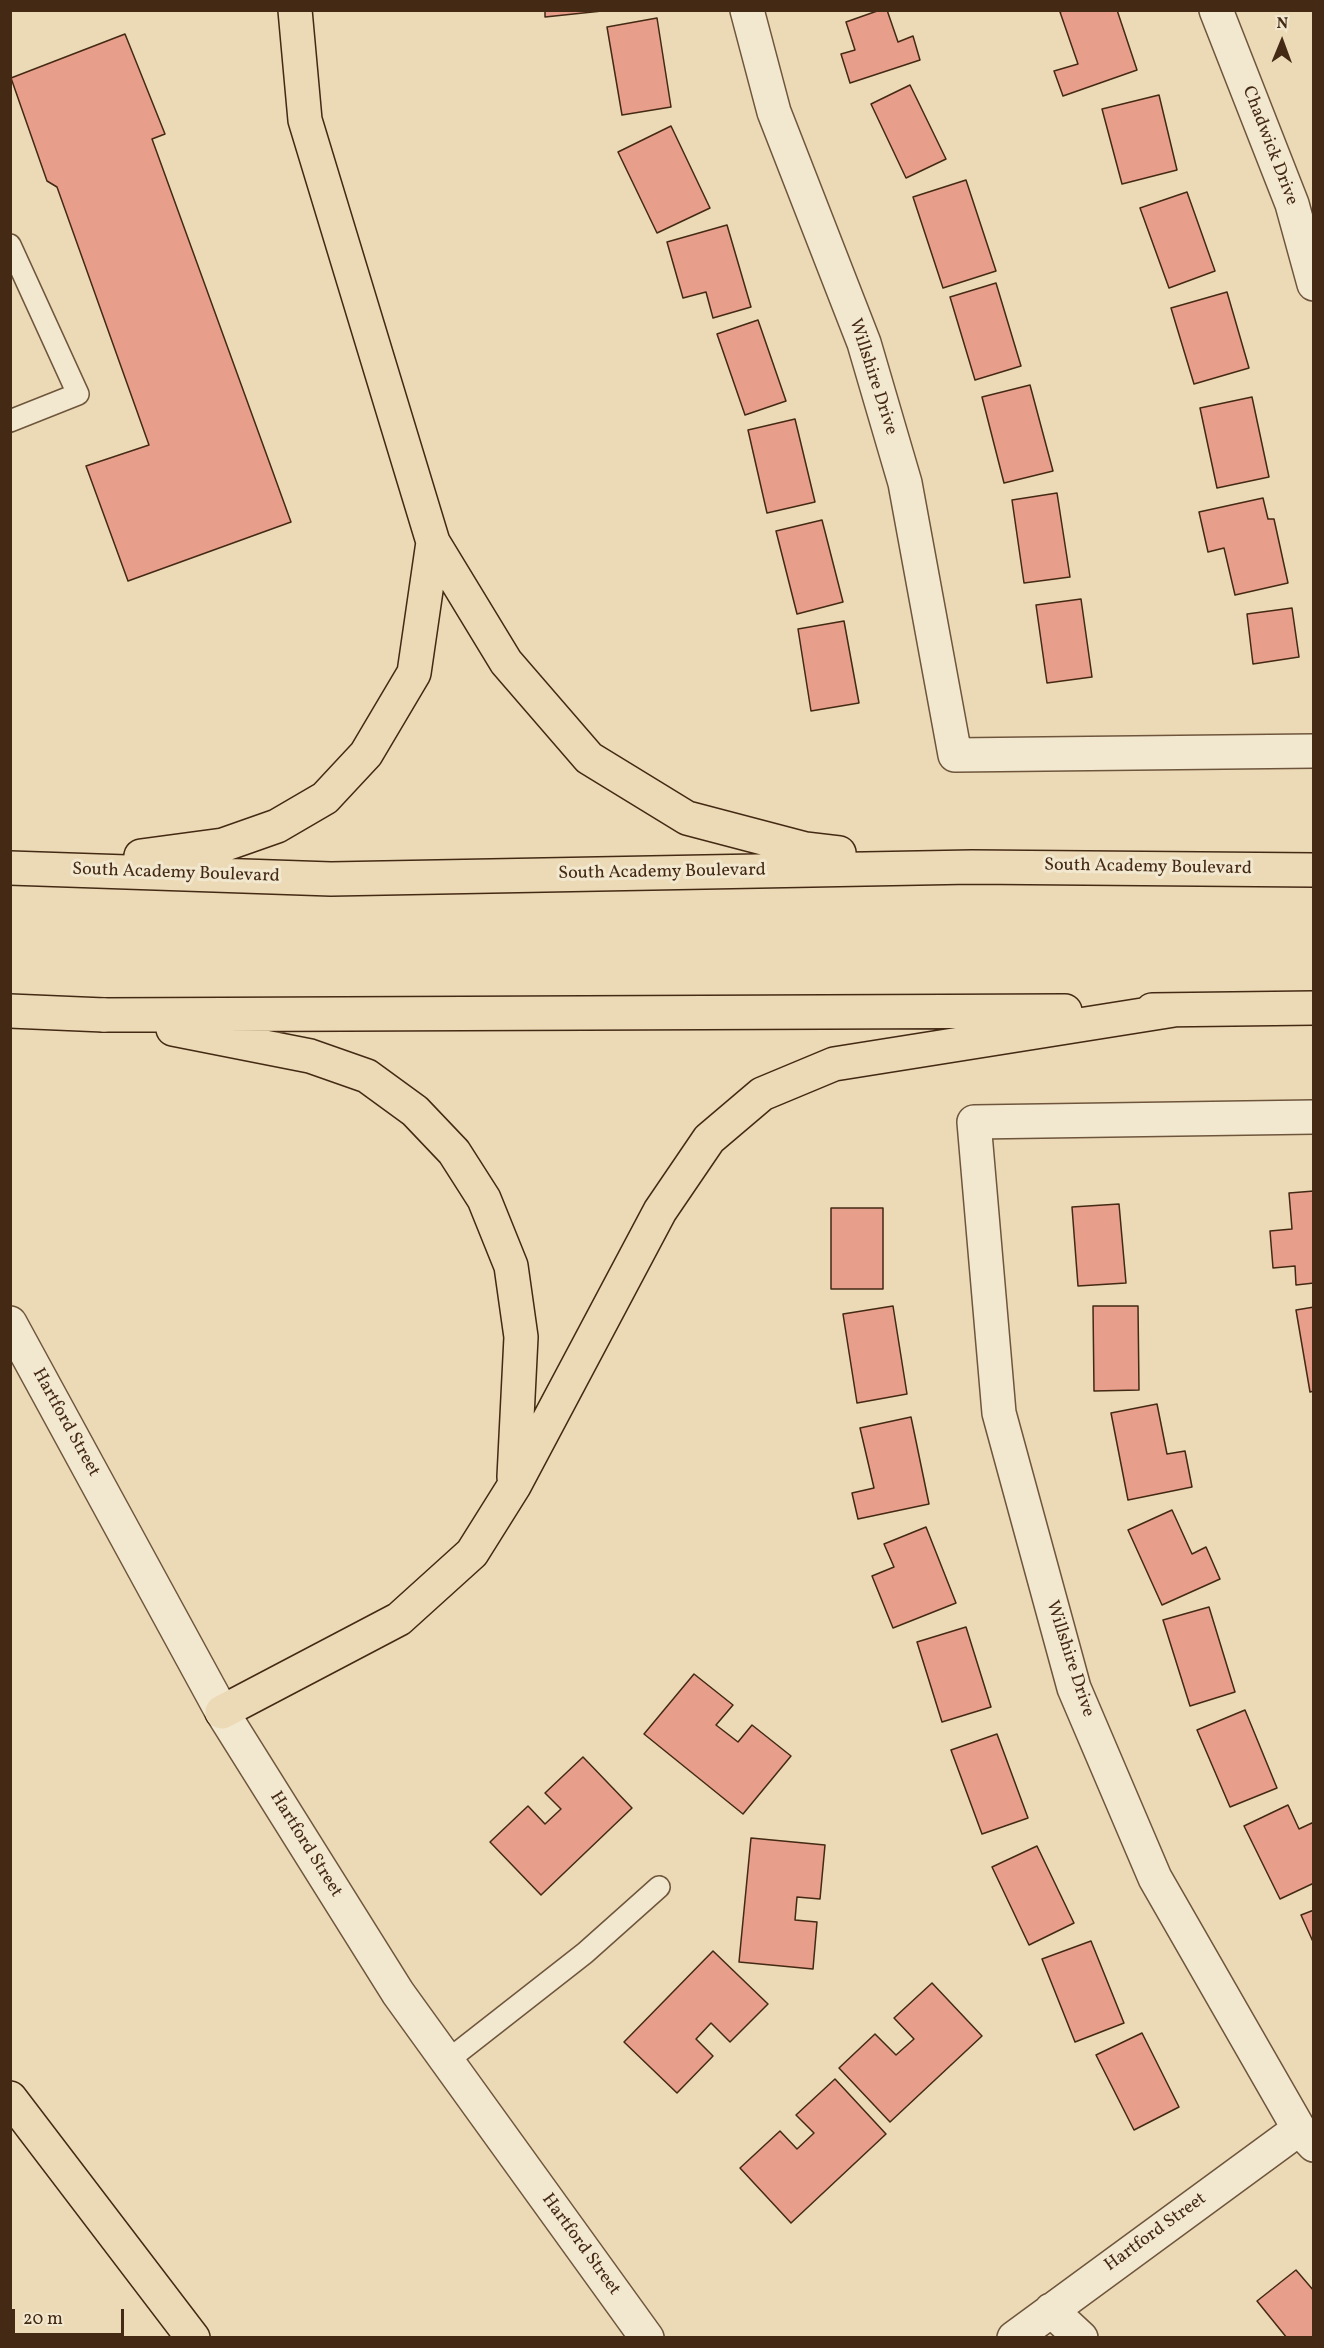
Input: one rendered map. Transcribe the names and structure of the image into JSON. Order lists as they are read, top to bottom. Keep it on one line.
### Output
{"streets":{"highway":["South Academy Boulevard"],"street":["Chadwick Drive","Willshire Drive","Hartford Street"]},"crossings":[["Willshire Drive","Hartford Street"]],"scale_bar":"20 m","north":"top"}
